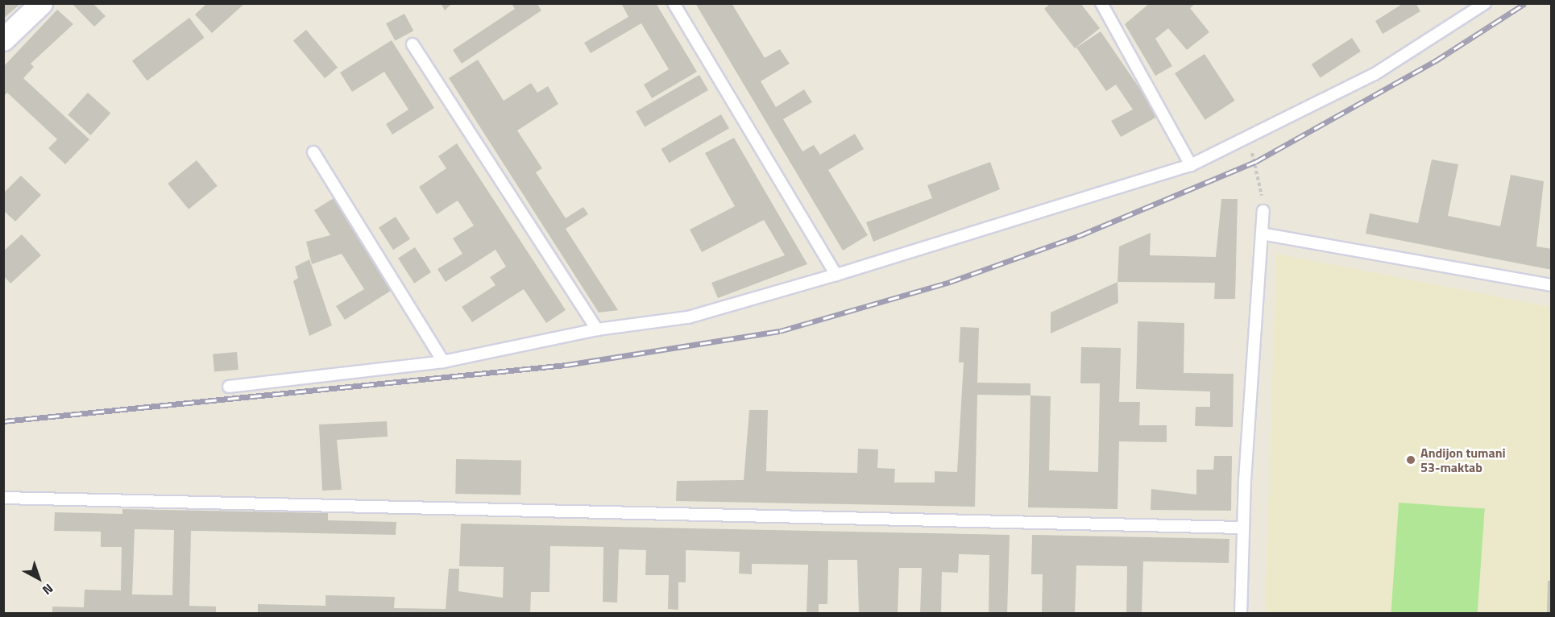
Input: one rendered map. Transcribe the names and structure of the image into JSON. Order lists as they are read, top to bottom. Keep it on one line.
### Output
{"places":["Andijon tumani 53-maktab"],"north":"bottom right"}
